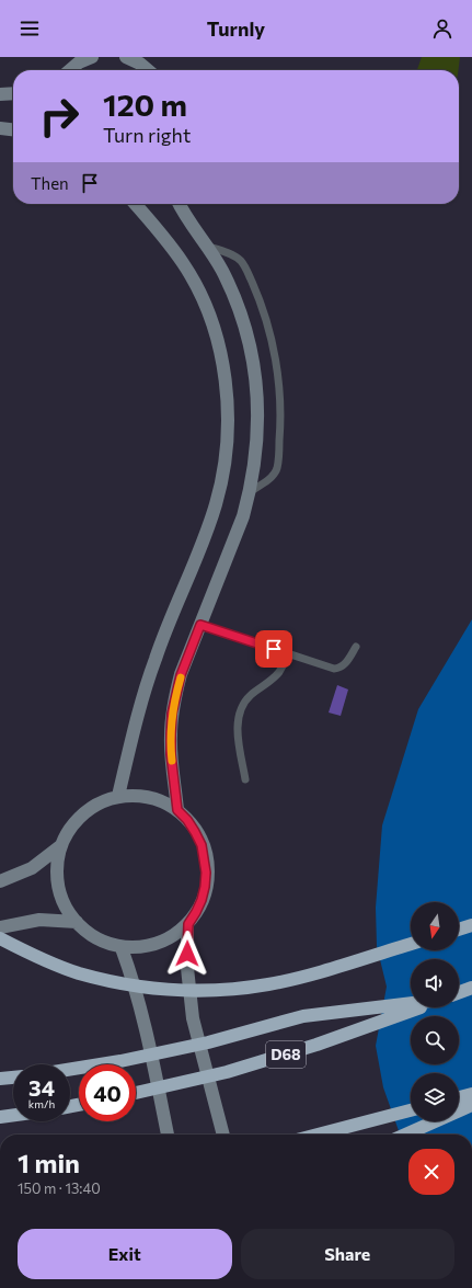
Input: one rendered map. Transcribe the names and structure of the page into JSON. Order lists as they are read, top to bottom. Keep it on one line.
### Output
{"streets":{"highway":["D68"]},"north":"bottom","page":{"header":"Turnly","turn":["120 m","Turn right"],"then":"Then","speed":"34 km/h","limit":"40","heading":["1 min","150 m · 13:40"],"buttons":["Exit","Share"]}}
